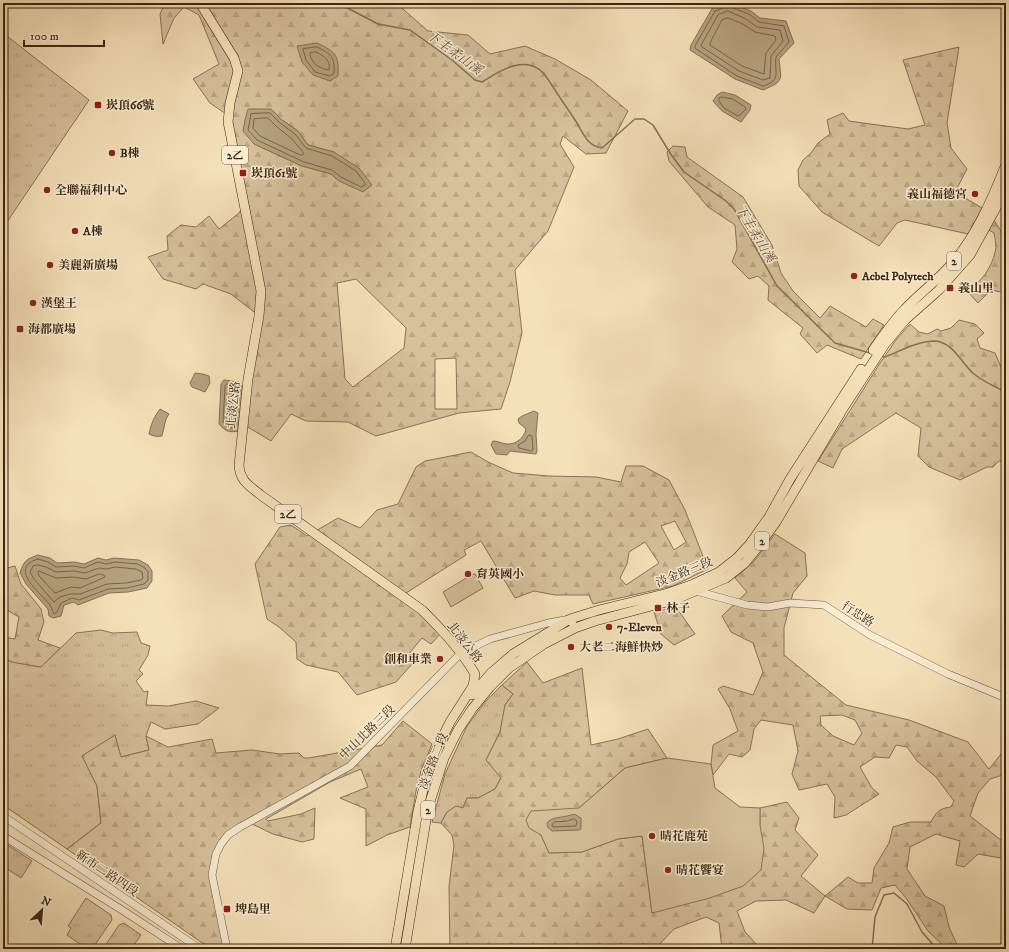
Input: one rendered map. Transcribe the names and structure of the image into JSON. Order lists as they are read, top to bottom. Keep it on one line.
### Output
{"streets":{"main road":["2乙","2","北淡公路","淡金路三段","淡金路二段"],"street":["行忠路","中山北路三段","新市二路四段"]},"crossings":[["2","淡金路三段"],["北淡公路","淡金路三段"],["北淡公路","中山北路三段"],["北淡公路","淡金路二段"],["淡金路三段","行忠路"],["淡金路三段","中山北路三段"],["淡金路三段","淡金路二段"]],"water":["下圭柔山溪"],"places":{"transit":["崁頂66號","崁頂61號","義山里","海都廣場","林子","埤島里"],"other":["B棟","全聯福利中心","義山福德宮","A棟","美麗新廣場","Acbel Polytech","漢堡王","育英國小","7-Eleven","大老二海鮮快炒","創和車業","晴花鹿苑","晴花饗宴"]},"scale_bar":"100 m","north":"top right"}
